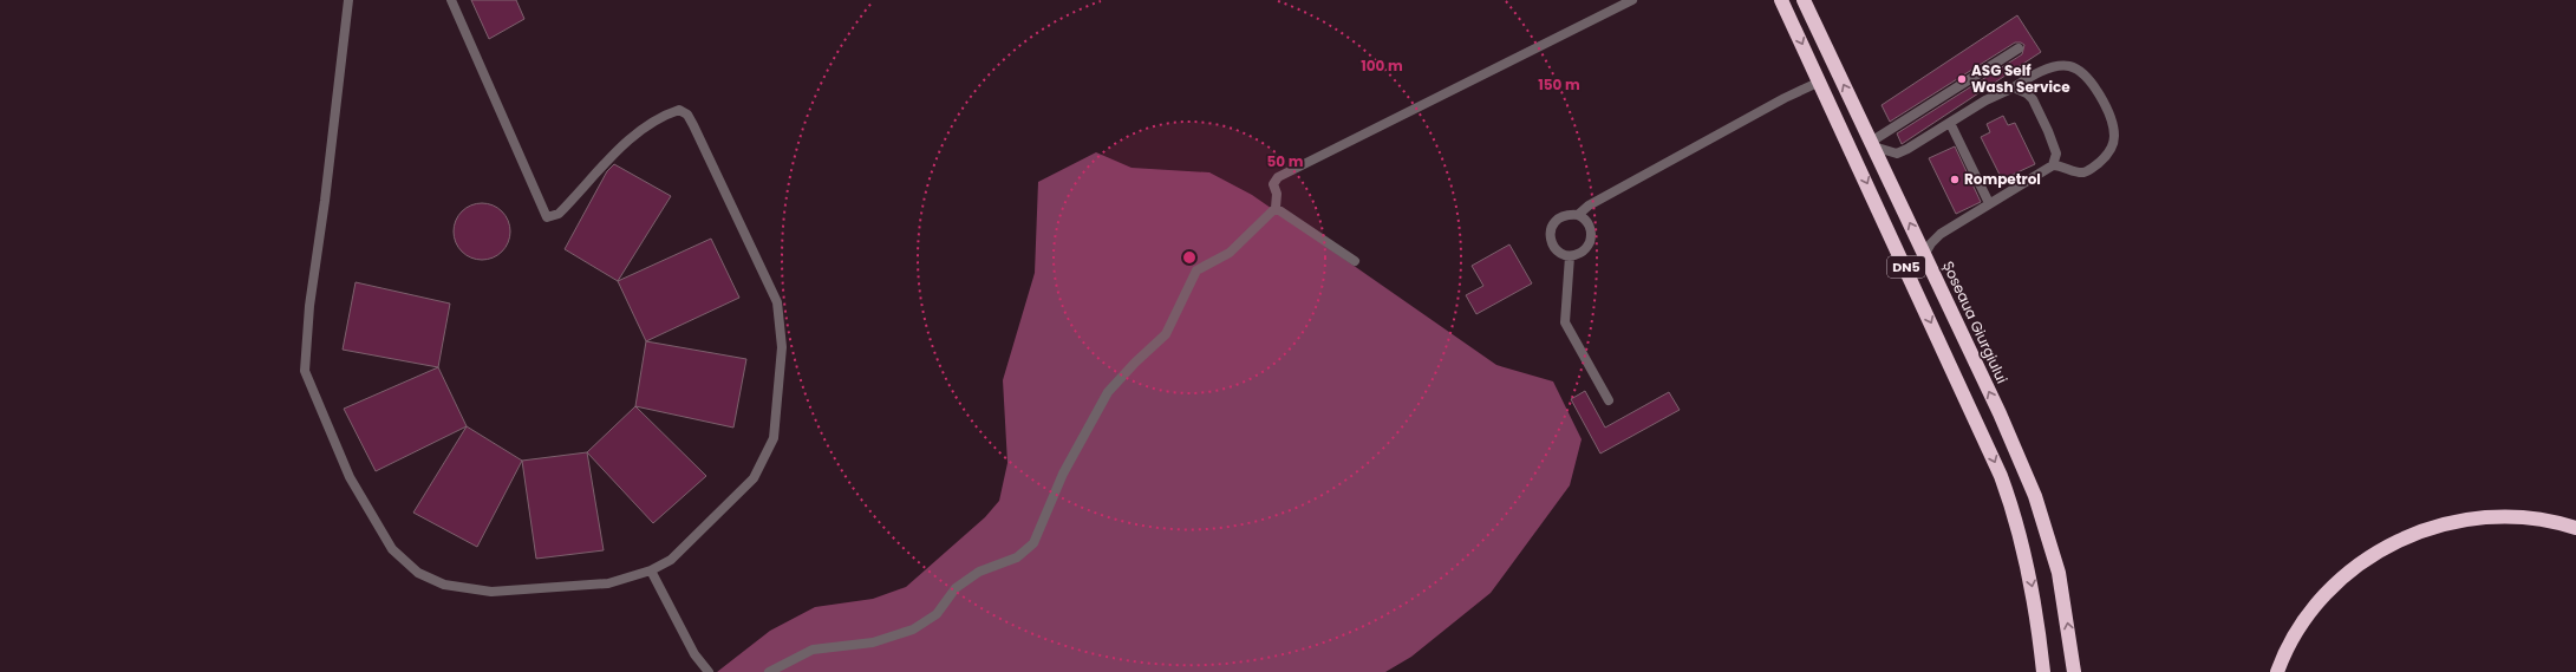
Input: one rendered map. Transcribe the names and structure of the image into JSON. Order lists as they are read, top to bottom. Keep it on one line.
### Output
{"streets":{"highway":["DN5","Șoseaua Giurgiului"]},"places":["ASG Self Wash Service","Rompetrol"],"rings":["100 m","150 m","50 m"]}
